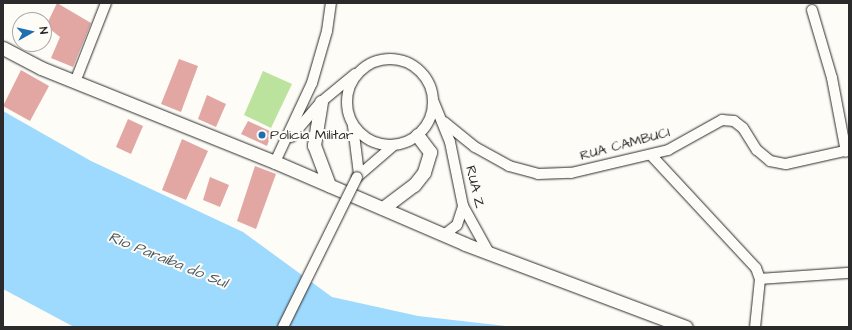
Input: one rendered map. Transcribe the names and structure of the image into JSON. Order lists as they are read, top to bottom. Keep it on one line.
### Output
{"streets":{"street":["RUA CAMBUCI","RUA Z"]},"crossings":[["RUA CAMBUCI","RUA Z"]],"water":["Rio Paraíba do Sul"],"places":["Policia Militar"],"north":"right"}
